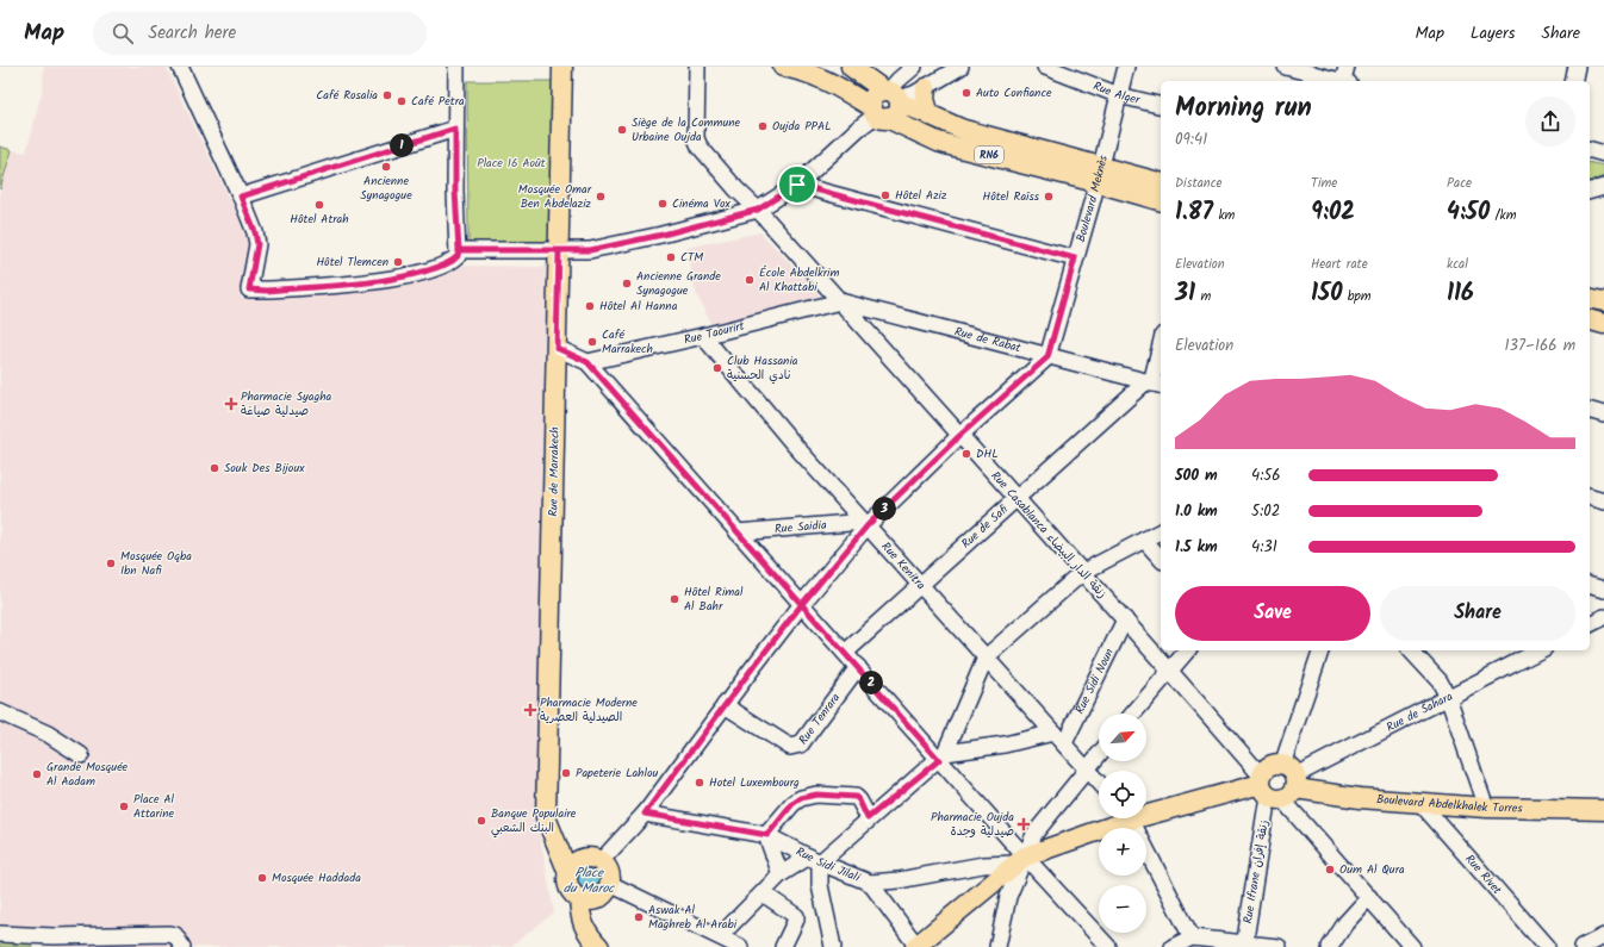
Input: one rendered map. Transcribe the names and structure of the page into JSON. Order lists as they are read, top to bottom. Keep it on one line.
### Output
{"streets":{"main road":["RN6","Rue de Marrakech","Boulevard Abdelkhalek Torres"],"street":["Rue Alger","Boulevard Meknès","Rue Taourirt","Rue de Rabat","Rue de Safi","Rue Saidia","Rue Casablanca زنقة الدار البيضاء","Rue Kenitra","Rue Sidi Noun","Rue de Sahara","Rue Tenrara","Rue Sidi Jilali","Rue Ifrane زنقة إفران","Rue Rivet"]},"crossings":[["Rue Alger","Boulevard Meknès"],["RN6","Boulevard Meknès"],["Boulevard Meknès","Rue de Rabat"],["Rue Taourirt","Rue de Rabat"],["Rue Taourirt","Rue Casablanca زنقة الدار البيضاء"],["Rue Taourirt","Rue Kenitra"],["Rue de Rabat","Rue de Safi"],["Rue de Rabat","Rue Casablanca زنقة الدار البيضاء"],["Rue de Safi","Rue Casablanca زنقة الدار البيضاء"],["Rue de Safi","Rue Kenitra"],["Rue Saidia","Rue Kenitra"],["Rue Casablanca زنقة الدار البيضاء","Rue Sidi Noun"],["Rue Casablanca زنقة الدار البيضاء","Rue de Sahara"],["Rue Casablanca زنقة الدار البيضاء","Boulevard Abdelkhalek Torres"],["Rue Casablanca زنقة الدار البيضاء","Rue Ifrane زنقة إفران"],["Rue Kenitra","Rue Sidi Noun"],["Rue de Sahara","Boulevard Abdelkhalek Torres"],["Rue de Sahara","Rue Ifrane زنقة إفران"],["Boulevard Abdelkhalek Torres","Rue Ifrane زنقة إفران"],["Boulevard Abdelkhalek Torres","Rue Rivet"]],"water":["Place du Maroc"],"parks":["Place 16 Août"],"places":{"other":["Auto Confiance","Café Rosalia","Café Petra","Oujda PPAL","Siège de la Commune Urbaine Oujda","Ancienne Synagogue","Hôtel Aziz","Mosquée Omar Ben Abdelaziz","Hôtel Raïss","Cinéma Vox","Hôtel Atrah","CTM","Hôtel Tlemcen","École Abdelkrim Al Khattabi","Ancienne Grande Synagogue","Hôtel Al Hanna","Café Marrakech","Club Hassania نادي الحسنية","DHL","Souk Des Bijoux","Mosquée Oqba Ibn Nafi","Hôtel Rimal Al Bahr","Papeterie Lahlou","Grande Mosquée Al Aadam","Hotel Luxembourg","Place Al Attarine","Banque Populaire البنك الشعبي","Oum Al Qura","Mosquée Haddada","Aswak Al Maghreb Al Arabi"],"health":["Pharmacie Syagha صيدلية صياغة","Pharmacie Moderne الصيدلية العصرية","Pharmacie Oujda صيدلية وجدة"]},"north":"top right","page":{"header":"Map","search":"Search here","nav":["Map","Layers","Share"],"heading":["Morning run","09:41"],"pins":["1","3","2"],"stats":[["Distance","1.87 km"],["Time","9:02"],["Pace","4:50 /km"],["Elevation","31 m"],["Heart rate","150 bpm"],["kcal","116"]],"chart":["Elevation","137–166 m"],"list":[{"name":"500 m","note":"4:56"},{"name":"1.0 km","note":"5:02"},{"name":"1.5 km","note":"4:31"}],"buttons":["Save","Share"],"map_buttons":["+","−"]}}
